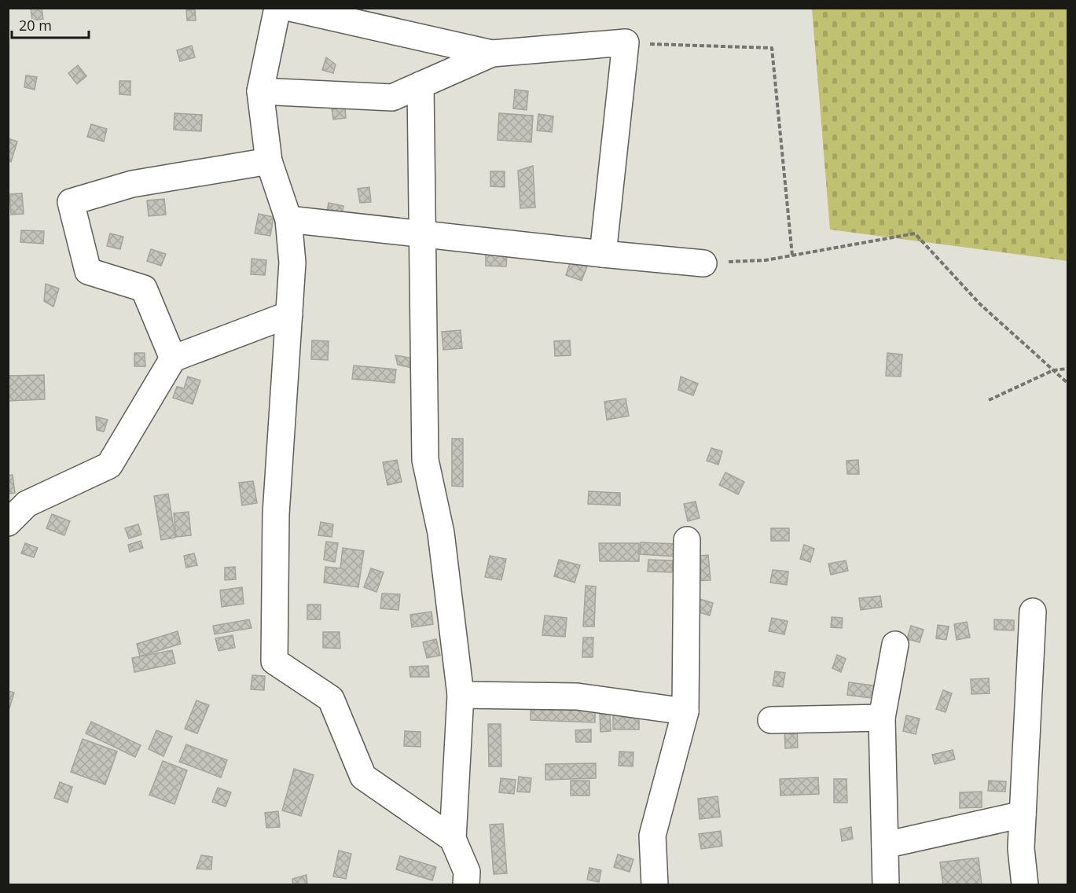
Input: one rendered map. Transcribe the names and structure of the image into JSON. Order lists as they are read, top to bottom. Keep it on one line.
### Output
{"scale_bar":"20 m"}
